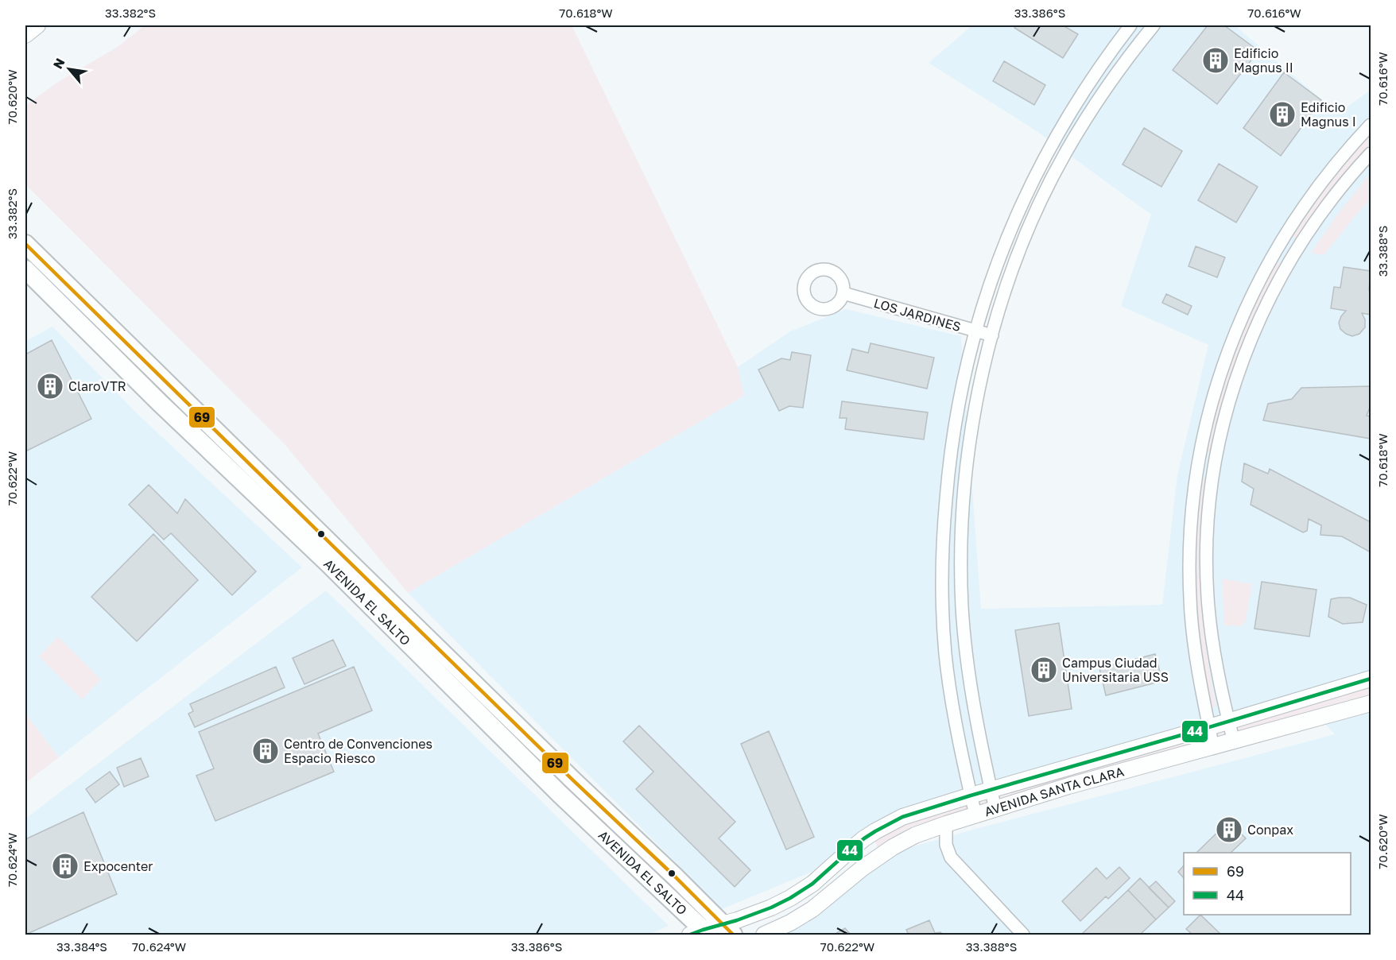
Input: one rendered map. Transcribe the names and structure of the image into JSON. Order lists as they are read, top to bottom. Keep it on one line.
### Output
{"streets":{"main road":["AVENIDA EL SALTO"],"street":["LOS JARDINES","AVENIDA SANTA CLARA"]},"crossings":[["AVENIDA EL SALTO","AVENIDA SANTA CLARA"]],"places":{"building":["Edificio Magnus II","Edificio Magnus I","ClaroVTR","Campus Ciudad Universitaria USS","Centro de Convenciones Espacio Riesco","Conpax","Expocenter"]},"lines":["transit line 69","transit line 44"],"legend":["69","44"],"north":"top left","coordinates":["33.382°S","70.618°W","33.386°S","70.616°W","70.620°W","33.388°S","70.622°W","70.624°W","33.384°S"]}
